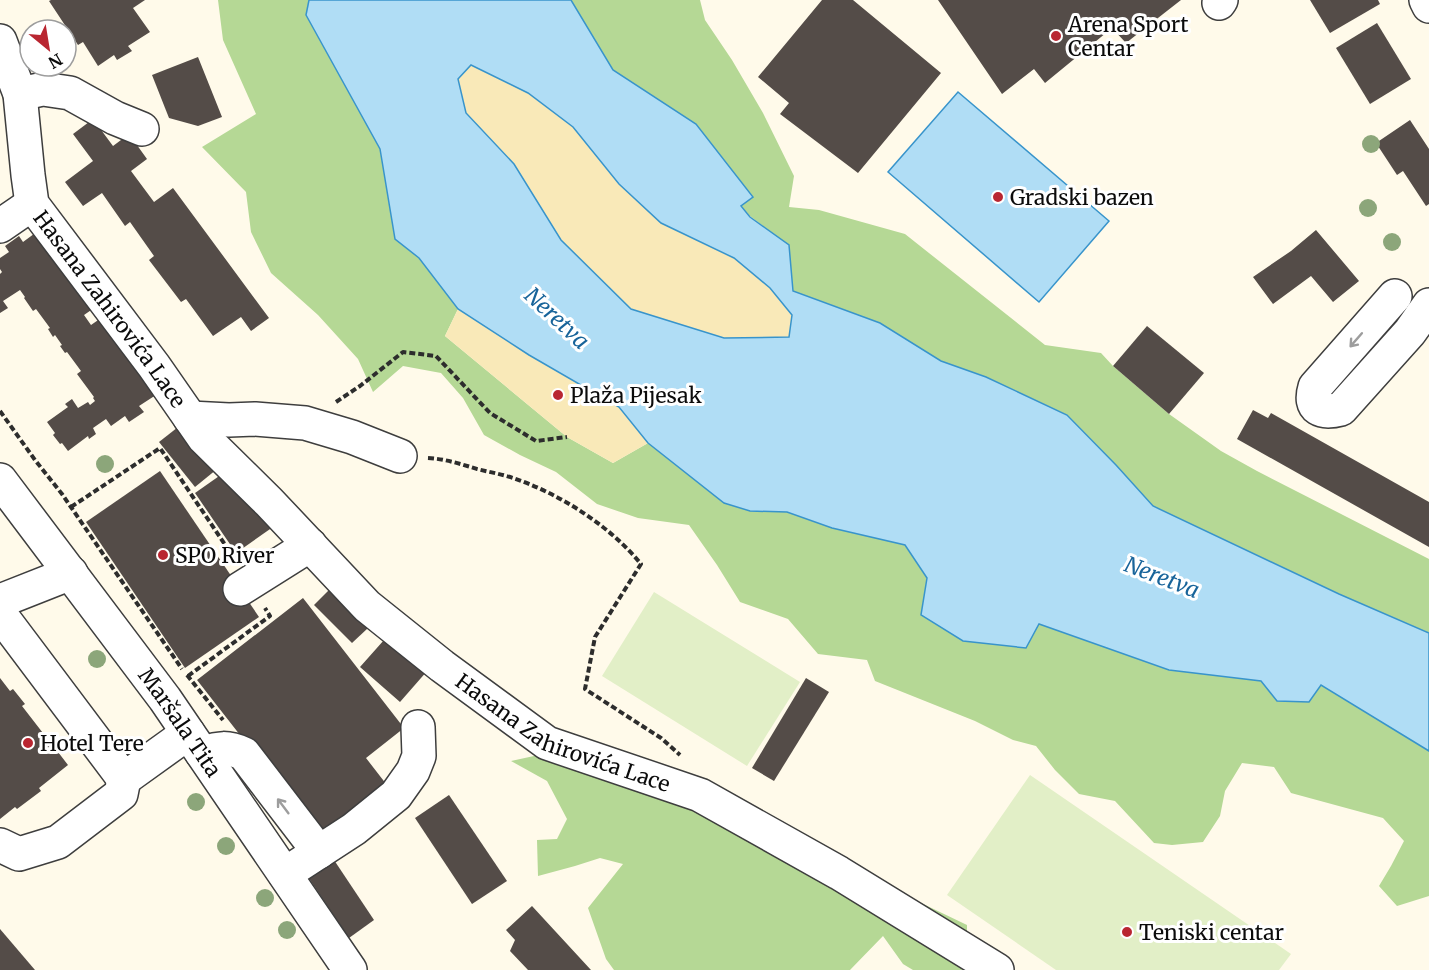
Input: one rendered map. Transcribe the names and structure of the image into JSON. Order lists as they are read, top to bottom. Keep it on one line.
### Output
{"streets":{"street":["Hasana Zahirovića Lace","Maršala Tita"]},"water":["Neretva"],"places":["Arena Sport Centar","Gradski bazen","Plaža Pijesak","SPO River","Hotel Tere","Teniski centar"],"north":"bottom right"}
